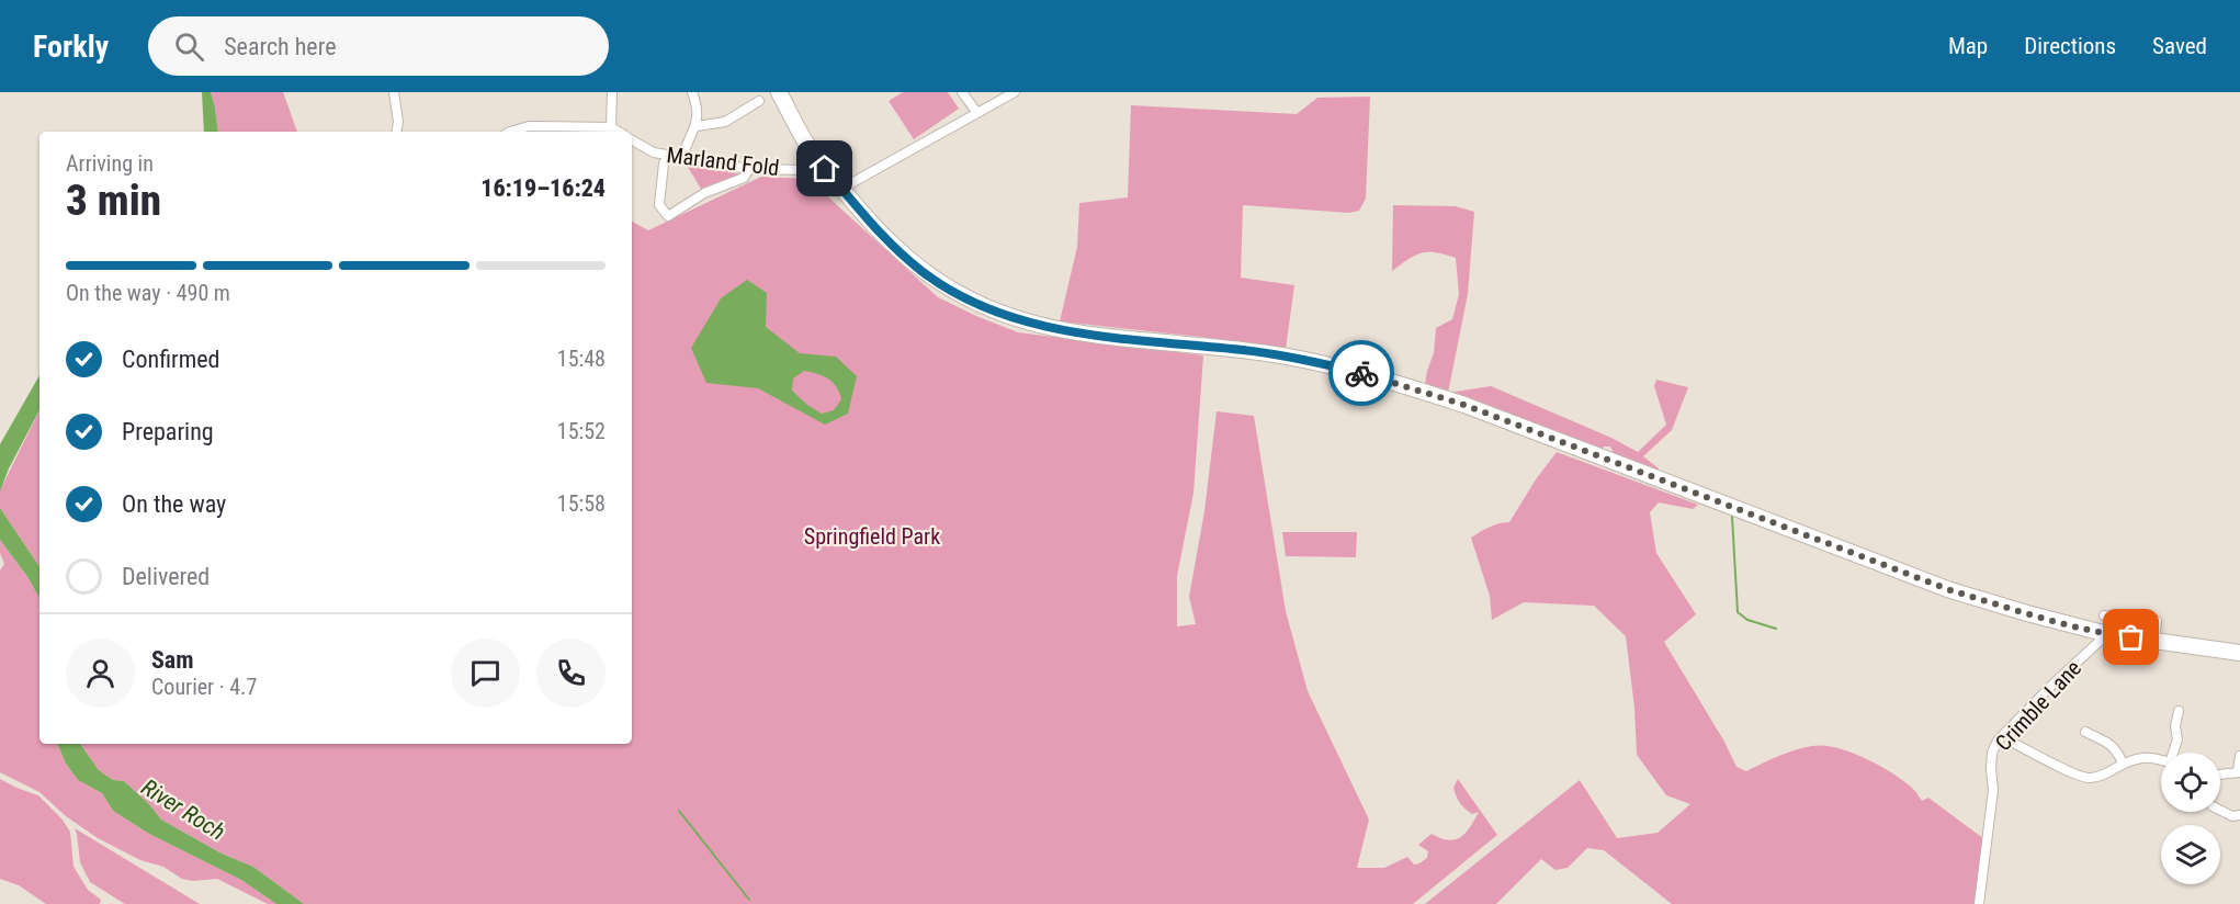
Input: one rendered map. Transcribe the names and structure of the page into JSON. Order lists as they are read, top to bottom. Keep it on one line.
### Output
{"streets":{"street":["Marland Fold","Crimble Lane"]},"water":["River Roch"],"parks":["Springfield Park"],"page":{"header":"Forkly","search":"Search here","nav":["Map","Directions","Saved"],"heading":["3 min","Arriving in","16:19–16:24"],"panel":["Sam","Courier · 4.7"],"bar":"On the way · 490 m","list":[["Confirmed","15:48"],["Preparing","15:52"],["On the way","15:58"],"Delivered"]}}
